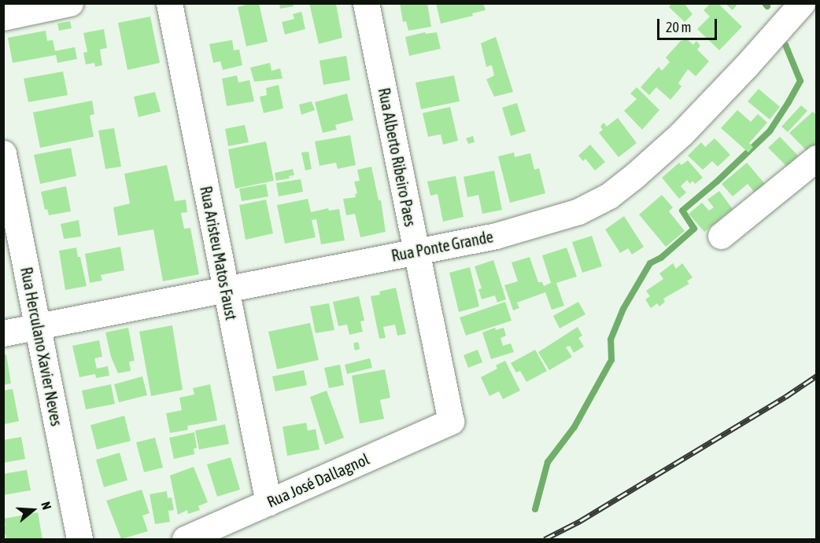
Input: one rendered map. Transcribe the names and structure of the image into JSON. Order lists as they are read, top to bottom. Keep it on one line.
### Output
{"streets":{"street":["Rua Alberto Ribeiro Paes","Rua Ponte Grande","Rua Aristeu Matos Faust","Rua Herculano Xavier Neves","Rua José Dallagnol"]},"crossings":[["Rua Alberto Ribeiro Paes","Rua Ponte Grande"],["Rua Alberto Ribeiro Paes","Rua José Dallagnol"],["Rua Ponte Grande","Rua Aristeu Matos Faust"],["Rua Ponte Grande","Rua Herculano Xavier Neves"],["Rua Aristeu Matos Faust","Rua José Dallagnol"]],"scale_bar":"20 m","north":"right"}
